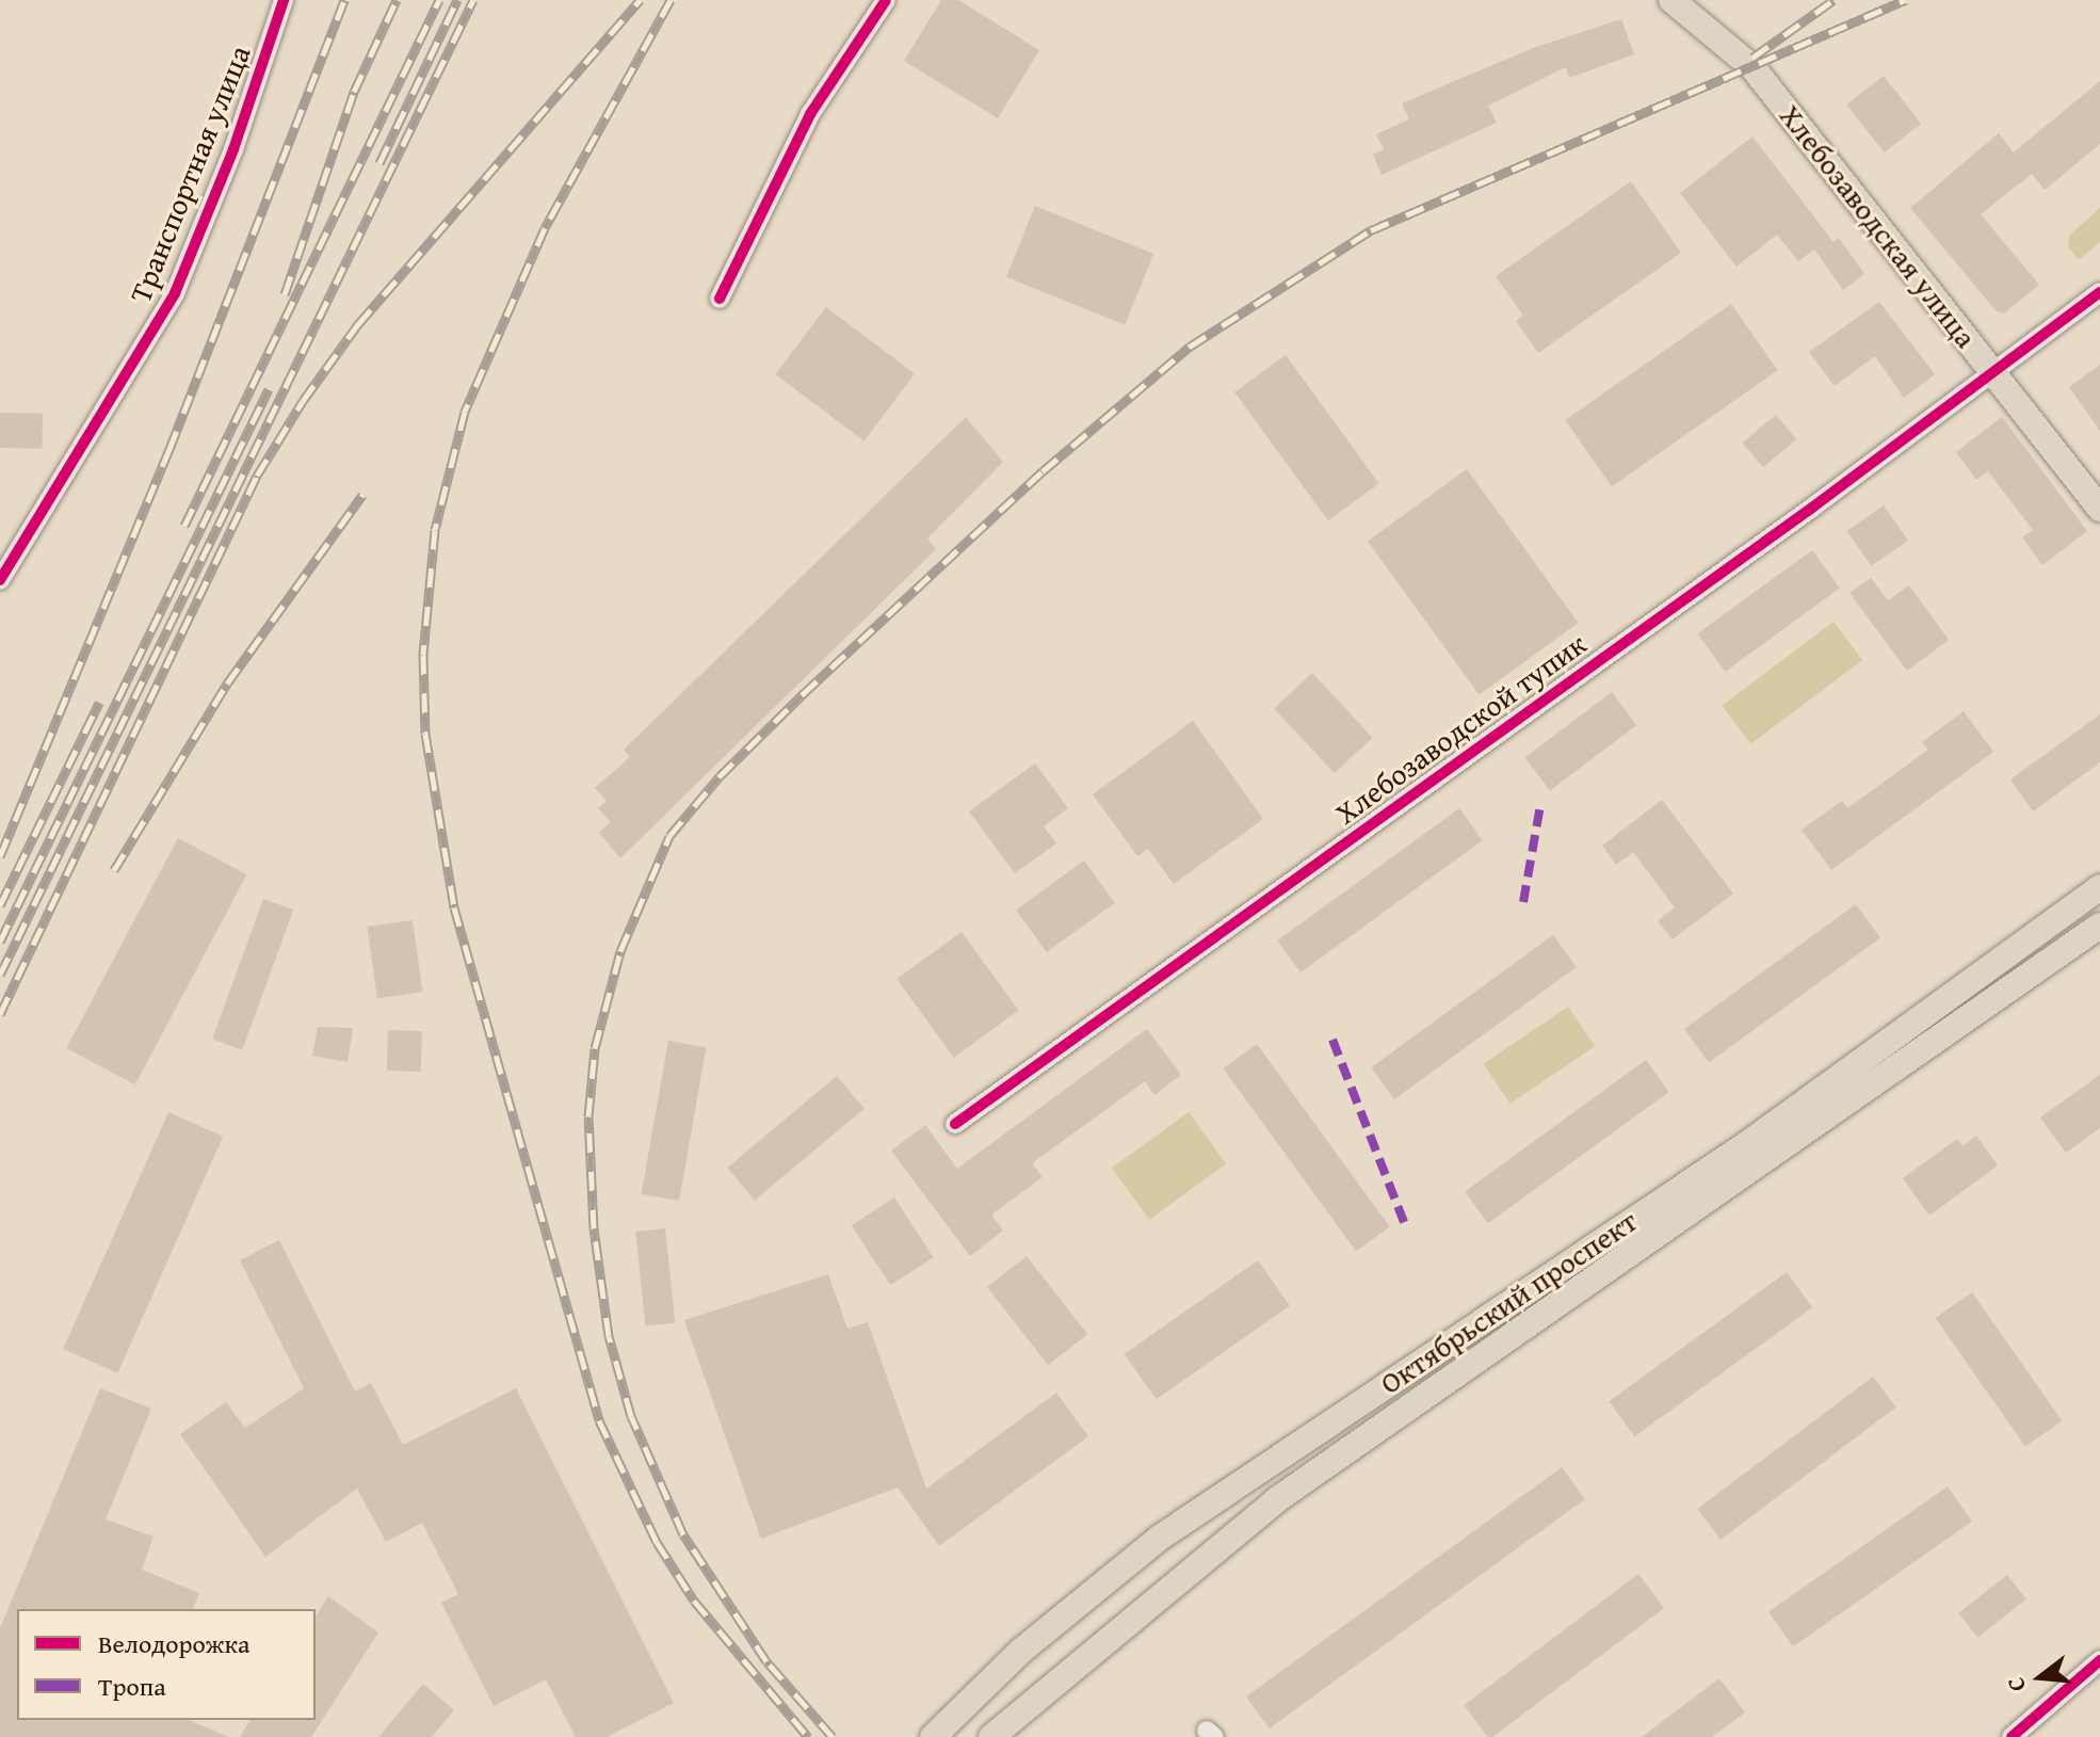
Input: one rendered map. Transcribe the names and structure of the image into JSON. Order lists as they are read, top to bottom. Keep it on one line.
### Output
{"streets":{"main road":["Хлебозаводская улица","Октябрьский проспект"],"street":["Транспортная улица","Хлебозаводской тупик"]},"crossings":[["Хлебозаводская улица","Хлебозаводской тупик"]],"legend":["Велодорожка","Тропа"],"north":"left"}
